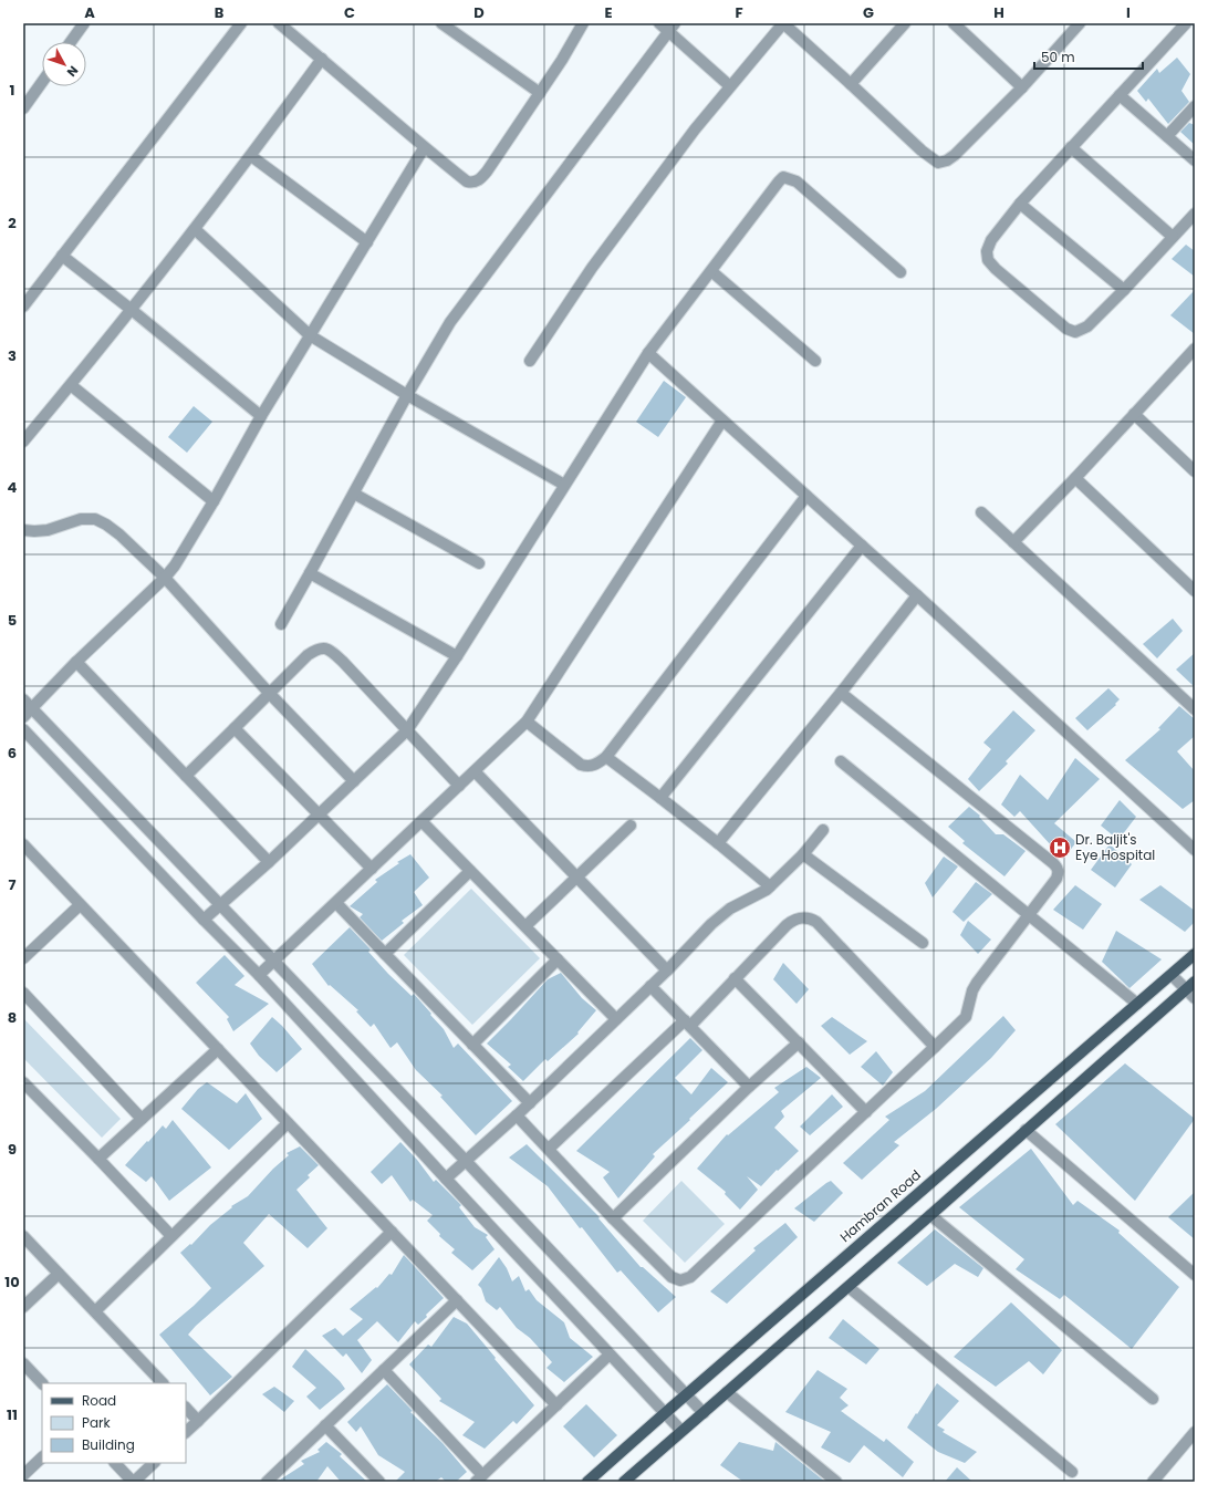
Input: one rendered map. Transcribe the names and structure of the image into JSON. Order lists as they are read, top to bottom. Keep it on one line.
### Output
{"streets":{"main road":["Hambran Road"]},"places":{"hospital":["Dr. Baljit's Eye Hospital"]},"legend":["Road","Park","Building"],"scale_bar":"50 m","north":"bottom right","grid":{"columns":["A","B","C","D","E","F","G","H","I"],"rows":["1","2","3","4","5","6","7","8","9","10","11"]}}
